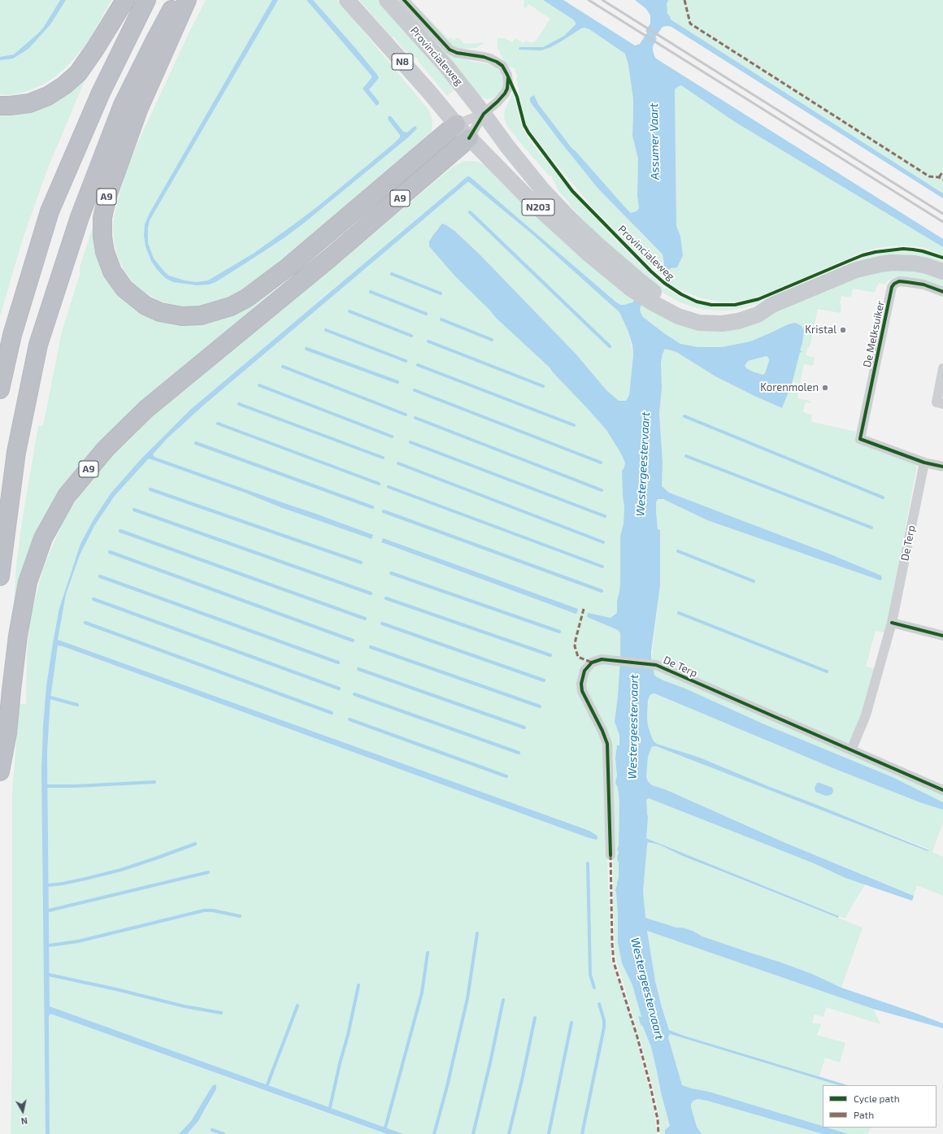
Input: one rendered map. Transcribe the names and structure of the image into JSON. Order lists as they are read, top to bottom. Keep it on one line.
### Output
{"streets":{"highway":["A9"],"main road":["Provincialeweg","N8","N203"],"street":["De Melksuiker","De Terp"]},"crossings":[["Provincialeweg","A9"],["De Melksuiker","De Terp"]],"water":["Assumer Vaart","Westergeestervaart"],"places":["Kristal","Korenmolen"],"legend":["Cycle path","Path"],"north":"bottom"}
